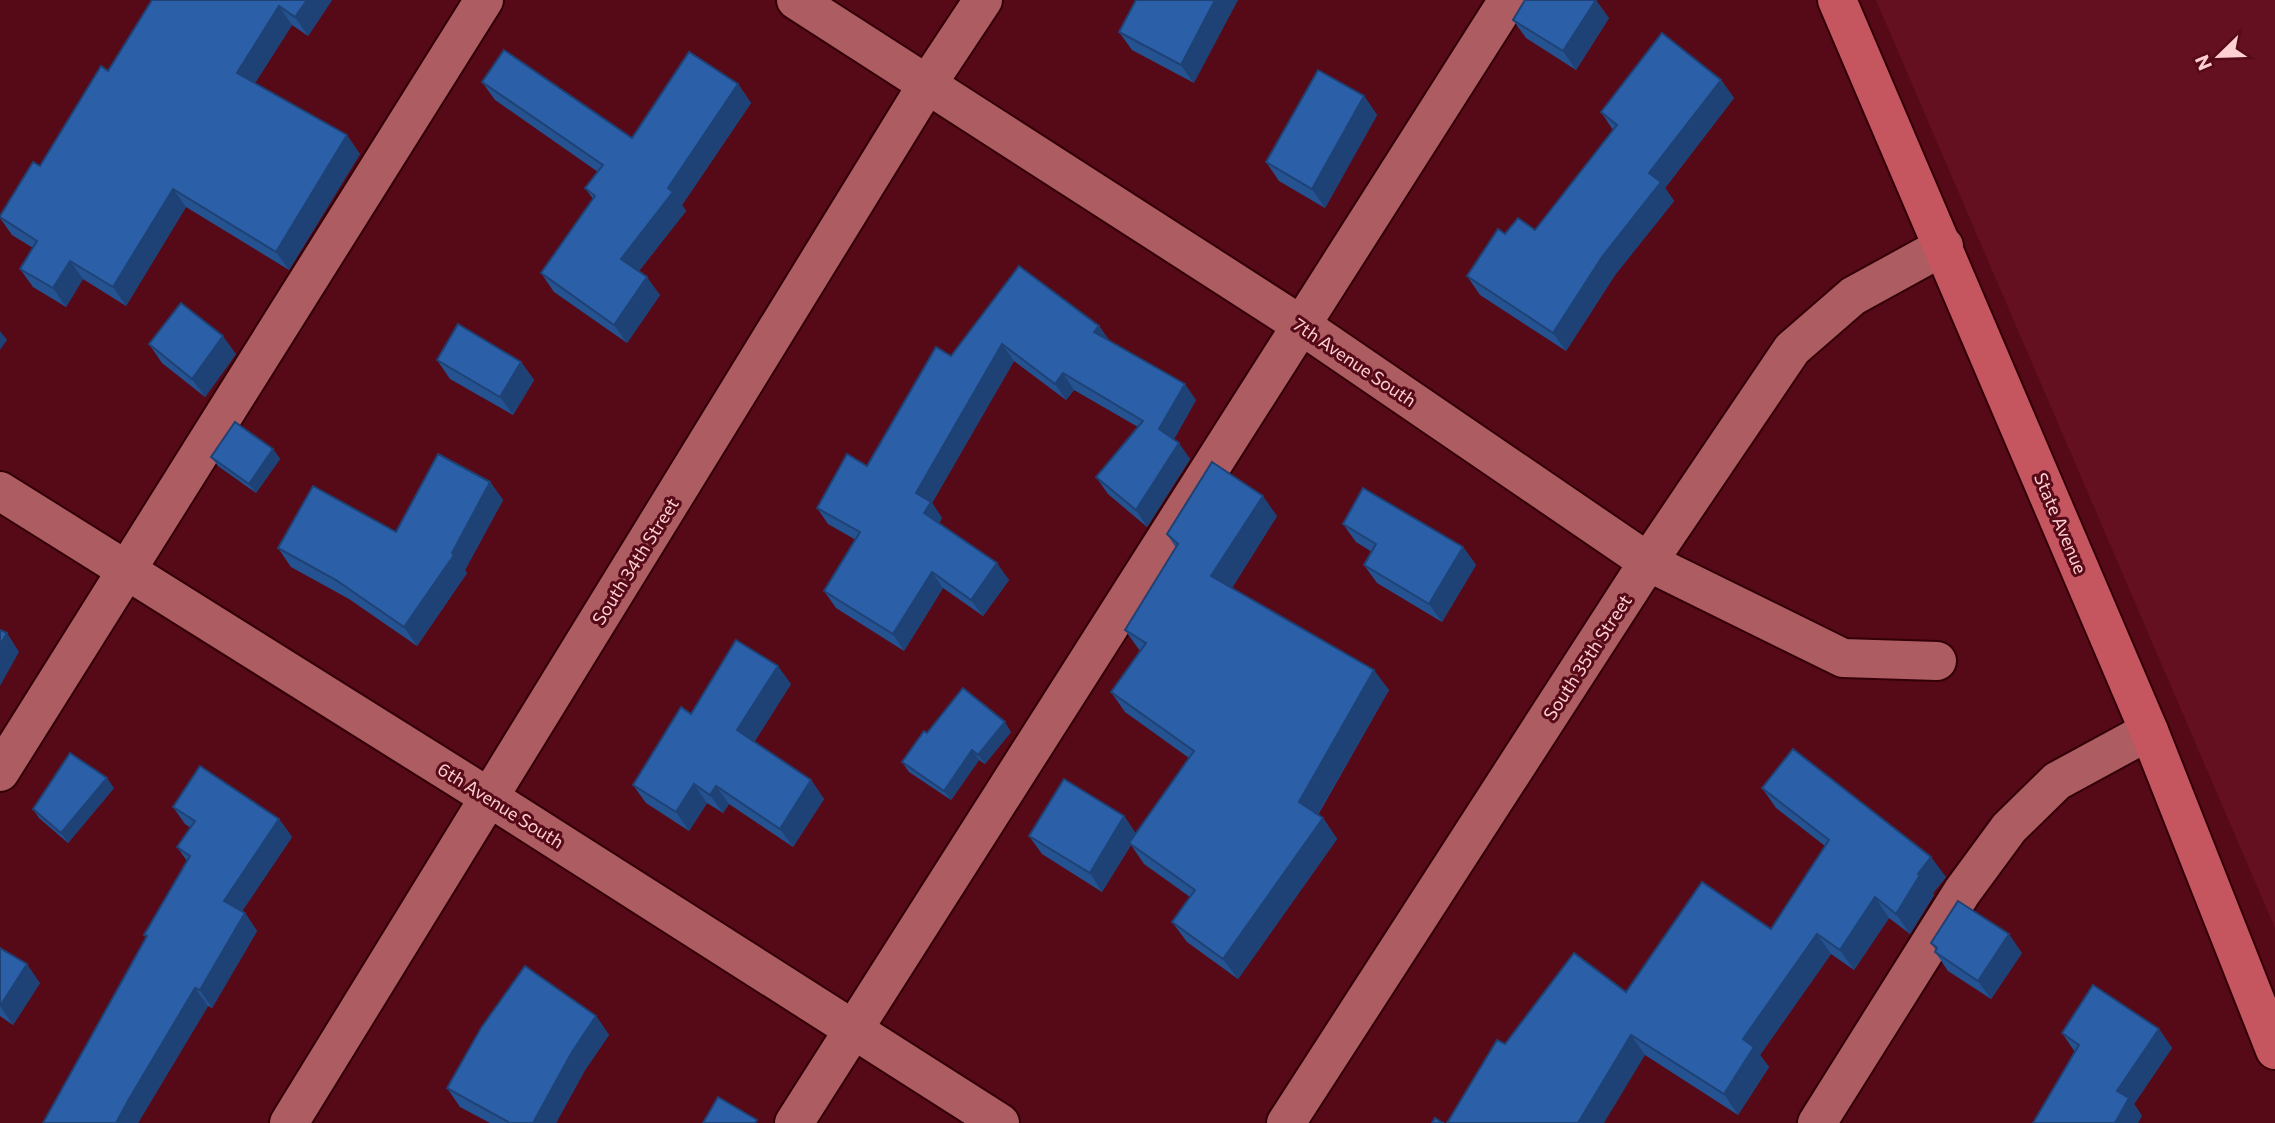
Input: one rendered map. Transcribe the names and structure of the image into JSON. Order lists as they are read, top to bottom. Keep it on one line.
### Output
{"streets":{"main road":["State Avenue"],"street":["7th Avenue South","South 34th Street","South 35th Street","6th Avenue South"]},"crossings":[["7th Avenue South","South 34th Street"],["7th Avenue South","South 35th Street"],["State Avenue","South 35th Street"],["South 34th Street","6th Avenue South"]],"north":"bottom left"}
